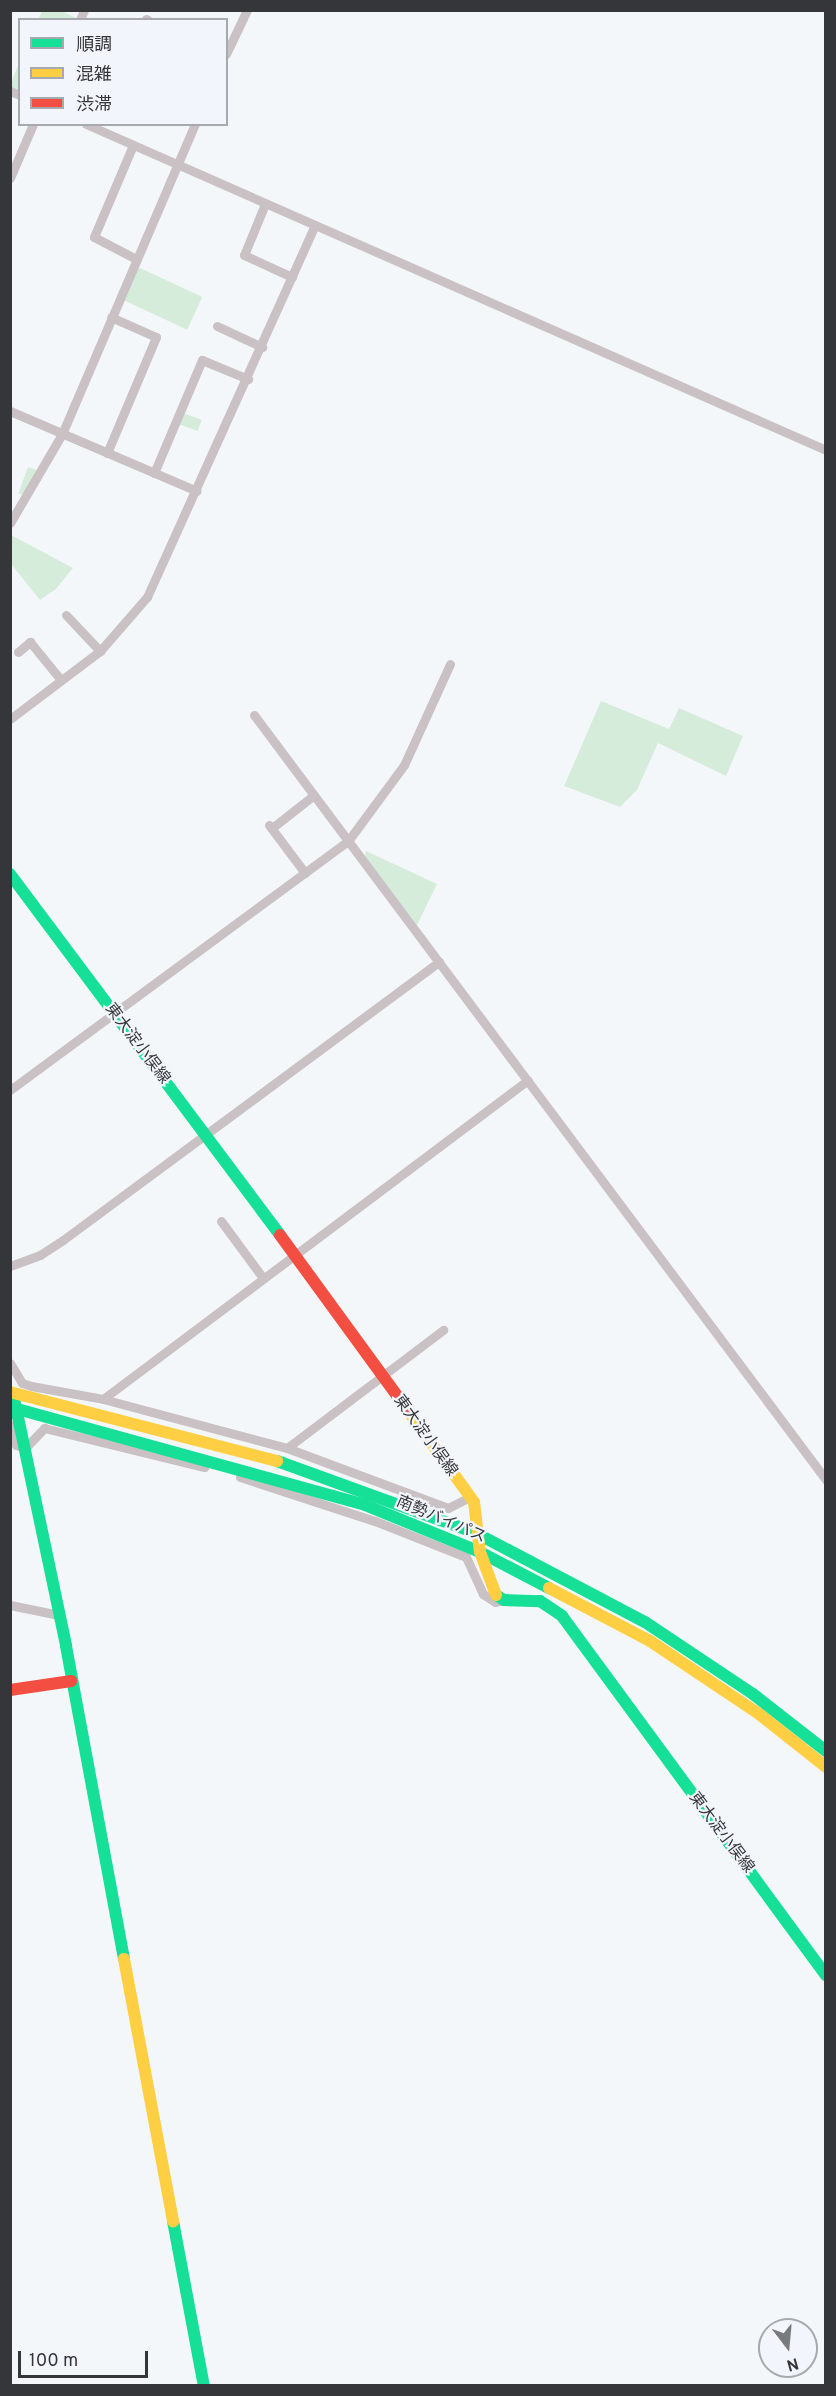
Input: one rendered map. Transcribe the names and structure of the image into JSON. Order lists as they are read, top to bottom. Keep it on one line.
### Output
{"streets":{"main road":["東大淀小俣線","南勢バイパス"]},"crossings":[["東大淀小俣線","南勢バイパス"]],"legend":["順調","混雑","渋滞"],"scale_bar":"100 m","north":"bottom"}
